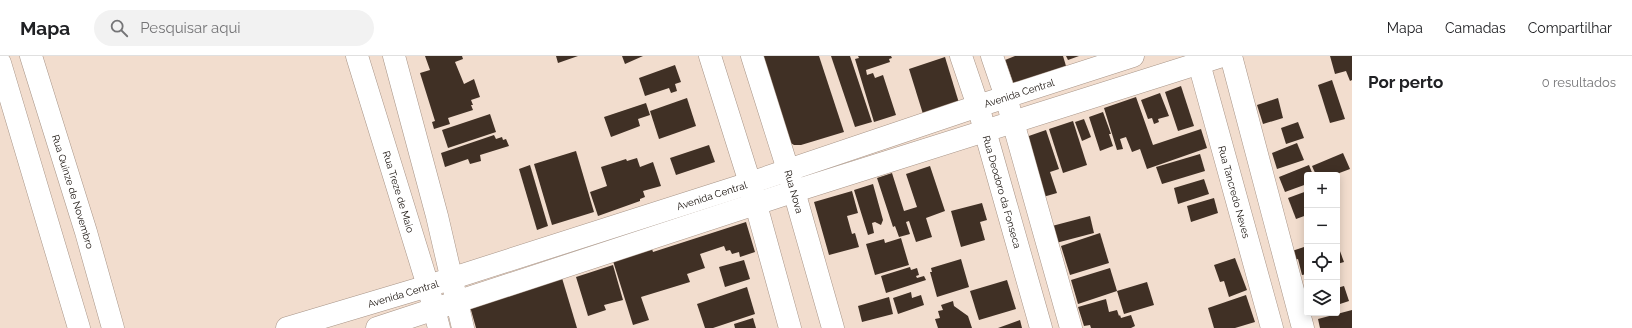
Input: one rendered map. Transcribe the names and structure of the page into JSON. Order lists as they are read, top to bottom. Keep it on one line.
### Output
{"streets":{"street":["Avenida Central","Rua Nova","Rua Quinze de Novembro","Rua Treze de Maio","Rua Deodoro da Fonseca","Rua Tancredo Neves"]},"crossings":[["Avenida Central","Rua Nova"],["Avenida Central","Rua Treze de Maio"],["Avenida Central","Rua Deodoro da Fonseca"]],"page":{"header":"Mapa","search":"Pesquisar aqui","nav":["Mapa","Camadas","Compartilhar"],"heading":["Por perto","0 resultados"],"map_buttons":["+","−"]}}
